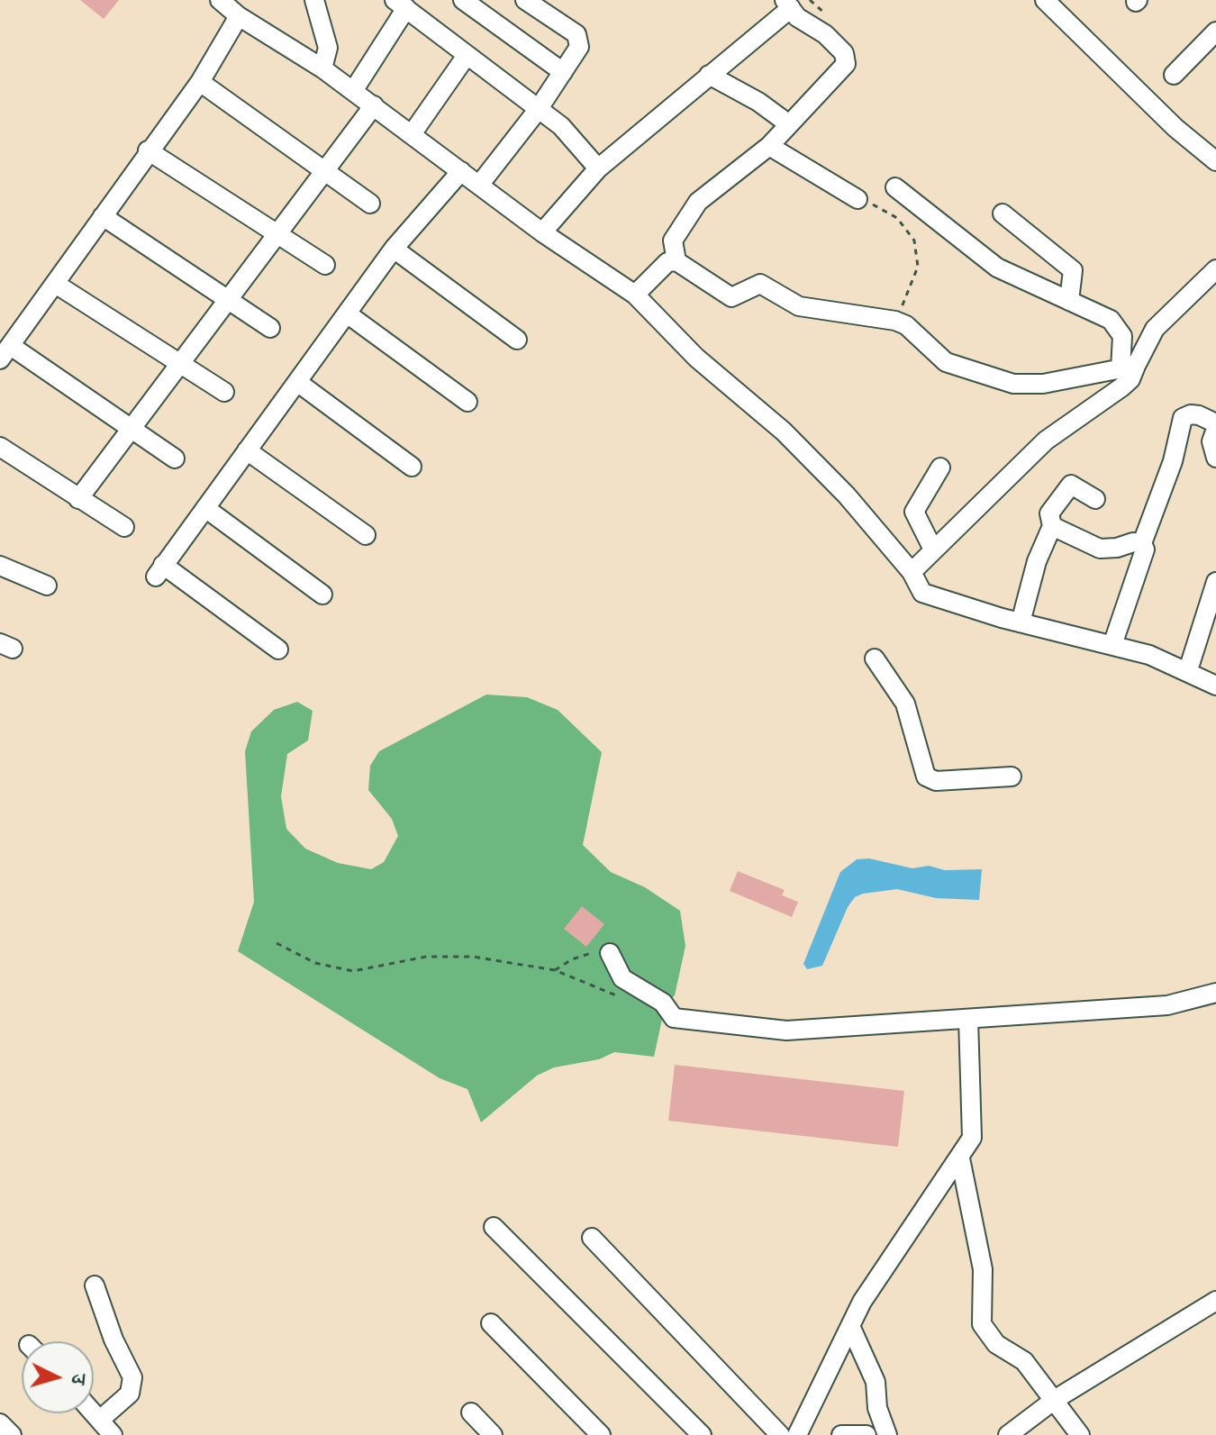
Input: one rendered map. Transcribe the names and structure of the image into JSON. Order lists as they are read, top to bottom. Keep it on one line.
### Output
{"north":"right"}
